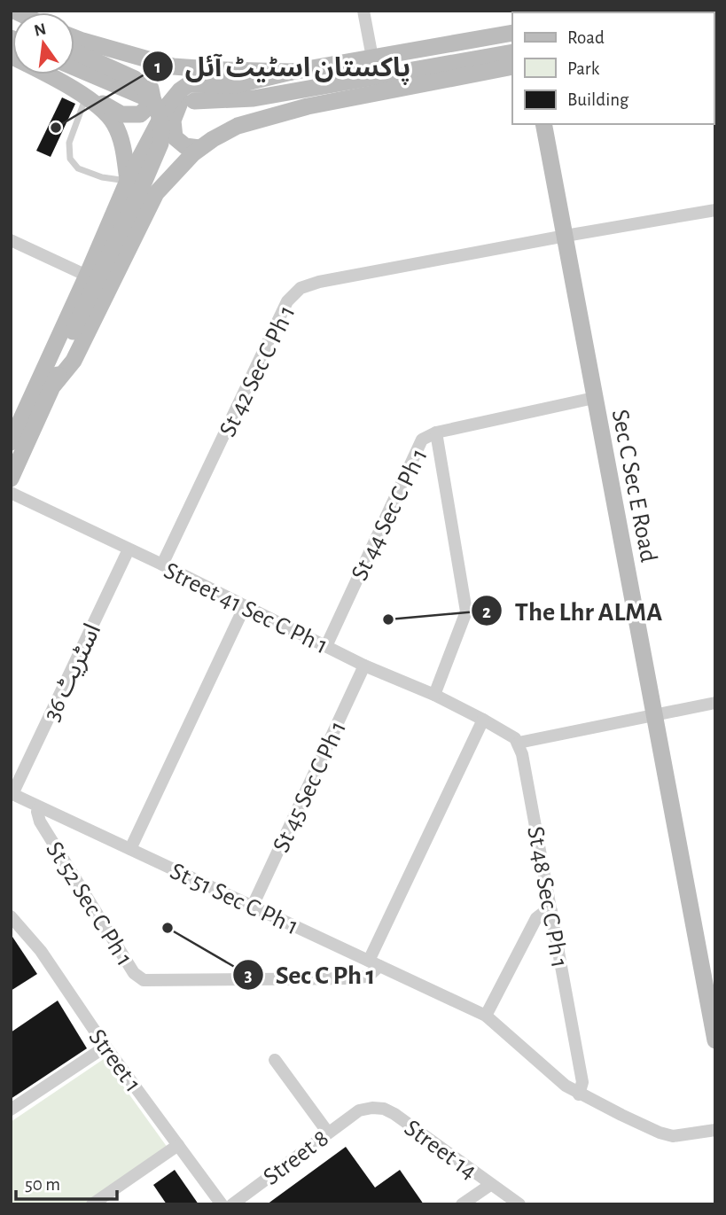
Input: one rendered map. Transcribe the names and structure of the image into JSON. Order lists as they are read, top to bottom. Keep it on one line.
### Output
{"streets":{"main road":["Sec C Sec E Road"],"street":["St 42 Sec C Ph 1","St 44 Sec C Ph 1","Street 41 Sec C Ph 1","اسٹریٹ 36","St 45 Sec C Ph 1","St 48 Sec C Ph 1","St 51 Sec C Ph 1","St 52 Sec C Ph 1","Street 1","Street 14","Street 8"]},"crossings":[["St 42 Sec C Ph 1","Sec C Sec E Road"],["St 42 Sec C Ph 1","Street 41 Sec C Ph 1"],["Sec C Sec E Road","St 44 Sec C Ph 1"],["St 44 Sec C Ph 1","Street 41 Sec C Ph 1"],["Street 41 Sec C Ph 1","اسٹریٹ 36"],["Street 41 Sec C Ph 1","St 45 Sec C Ph 1"],["اسٹریٹ 36","St 51 Sec C Ph 1"],["St 45 Sec C Ph 1","St 51 Sec C Ph 1"],["St 48 Sec C Ph 1","St 51 Sec C Ph 1"],["St 51 Sec C Ph 1","St 52 Sec C Ph 1"],["Street 14","Street 8"]],"places":["پاکستان اسٹیٹ آئل","The Lhr ALMA","Sec C Ph 1"],"legend":["Road","Park","Building"],"scale_bar":"50 m","north":"top"}
